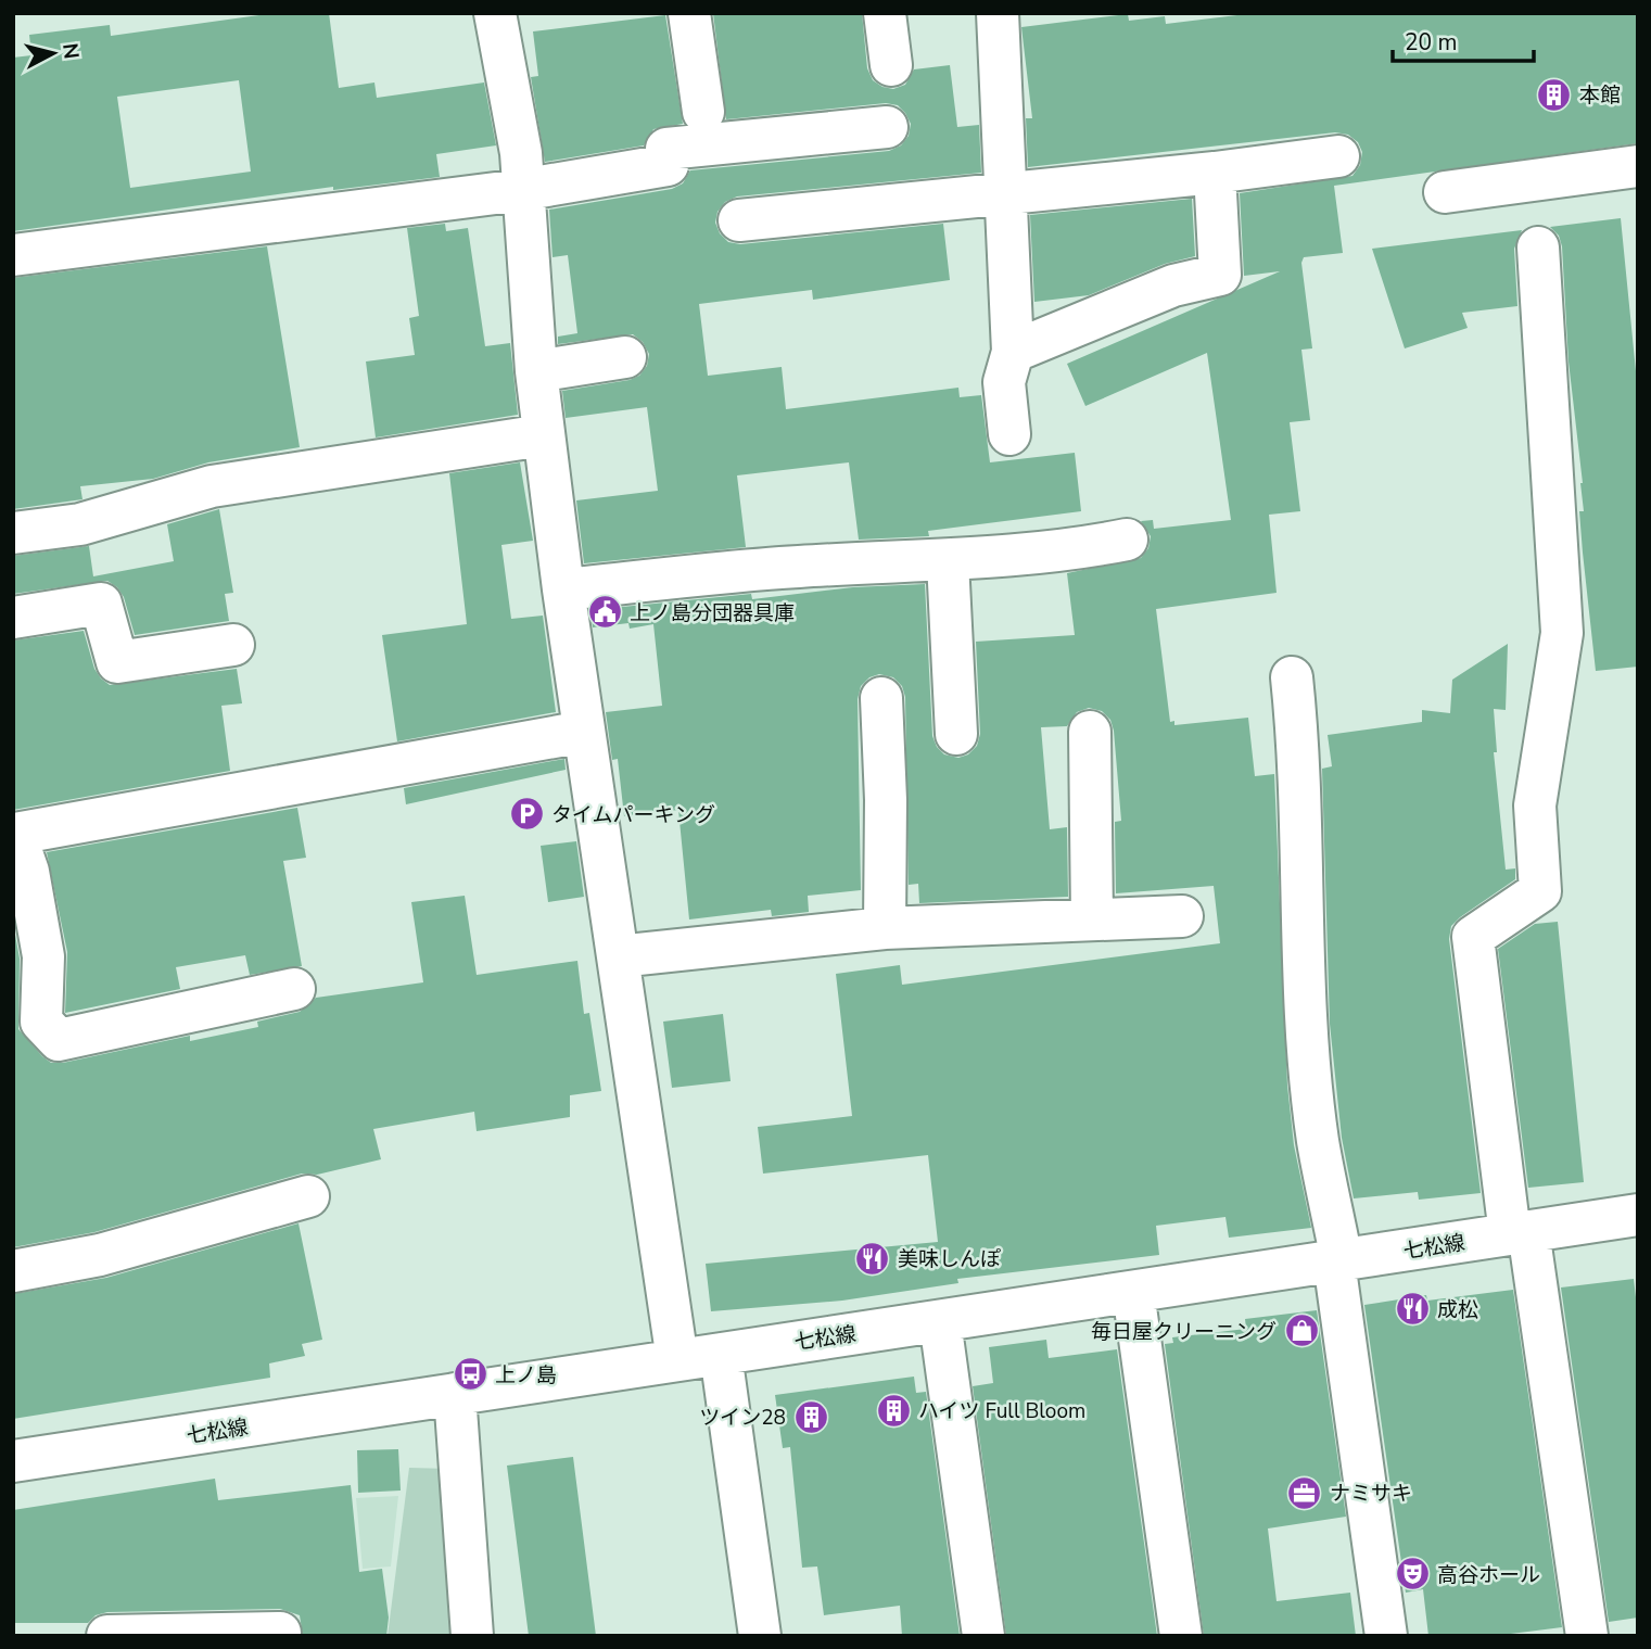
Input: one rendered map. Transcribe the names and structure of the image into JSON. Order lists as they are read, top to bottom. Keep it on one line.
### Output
{"streets":{"street":["七松線"]},"places":{"building":["本館","ハイツ Full Bloom","ツイン28"],"public building":["上ノ島分団器具庫"],"parking":["タイムパーキング"],"restaurant":["美味しんぽ","成松"],"shop":["毎日屋クリーニング"],"bus stop":["上ノ島"],"office":["ナミサキ"],"theatre":["高谷ホール"]},"scale_bar":"20 m","north":"right"}
